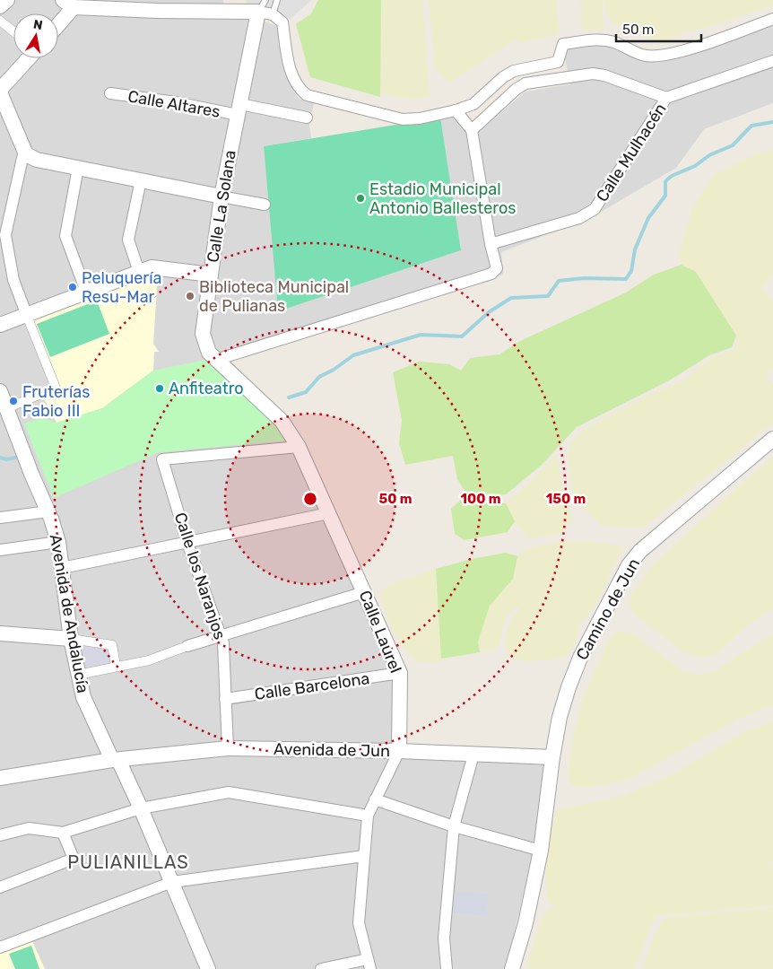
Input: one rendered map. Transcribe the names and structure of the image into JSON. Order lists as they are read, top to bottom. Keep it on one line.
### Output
{"streets":{"street":["Calle Altares","Calle Mulhacén","Calle La Solana","Calle los Naranjos","Camino de Jun","Avenida de Andalucía","Calle Laurel","Calle Barcelona","Avenida de Jun"]},"crossings":[["Calle Altares","Calle La Solana"],["Calle La Solana","Calle Laurel"],["Calle los Naranjos","Calle Laurel"],["Calle los Naranjos","Calle Barcelona"],["Calle los Naranjos","Avenida de Jun"],["Camino de Jun","Avenida de Jun"],["Avenida de Andalucía","Avenida de Jun"],["Calle Laurel","Calle Barcelona"],["Calle Laurel","Avenida de Jun"]],"districts":["PULIANILLAS"],"places":["Estadio Municipal Antonio Ballesteros","Peluquería Resu-Mar","Biblioteca Municipal de Pulianas","Anfiteatro","Fruterías Fabio III"],"scale_bar":"50 m","north":"top","rings":["50 m","100 m","150 m"]}
